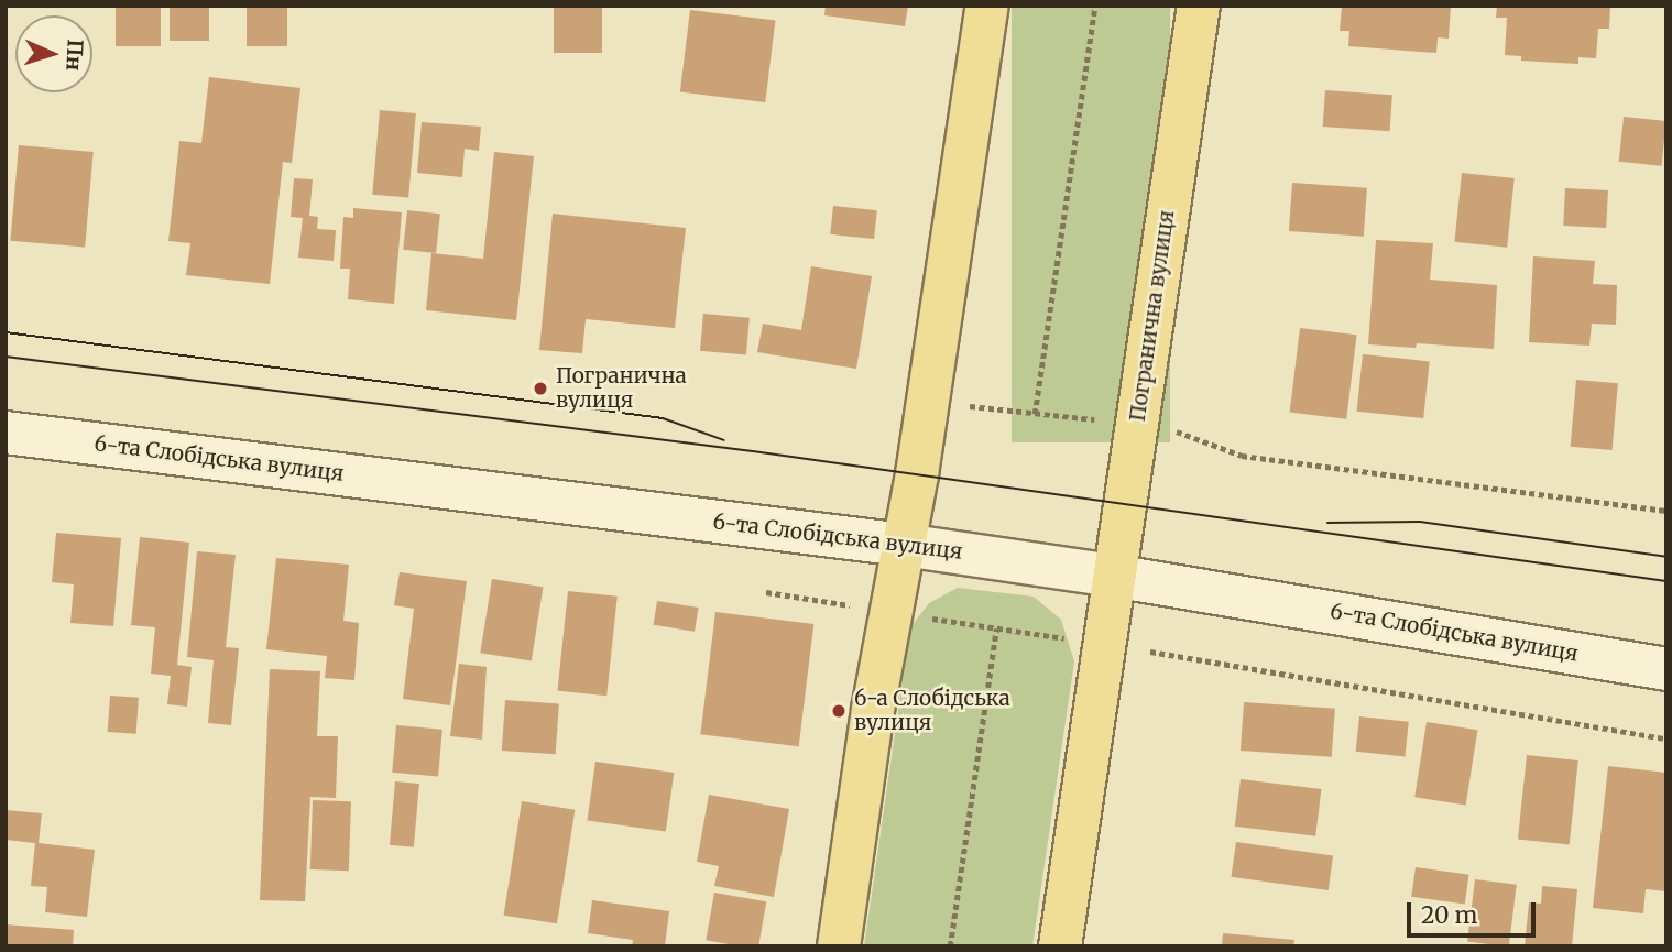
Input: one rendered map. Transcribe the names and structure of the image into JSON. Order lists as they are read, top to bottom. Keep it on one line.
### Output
{"streets":{"main road":["Погранична вулиця"],"street":["6-та Слобідська вулиця"]},"crossings":[["Погранична вулиця","6-та Слобідська вулиця"]],"places":["Погранична вулиця","6-а Слобідська вулиця"],"scale_bar":"20 m","north":"right"}
